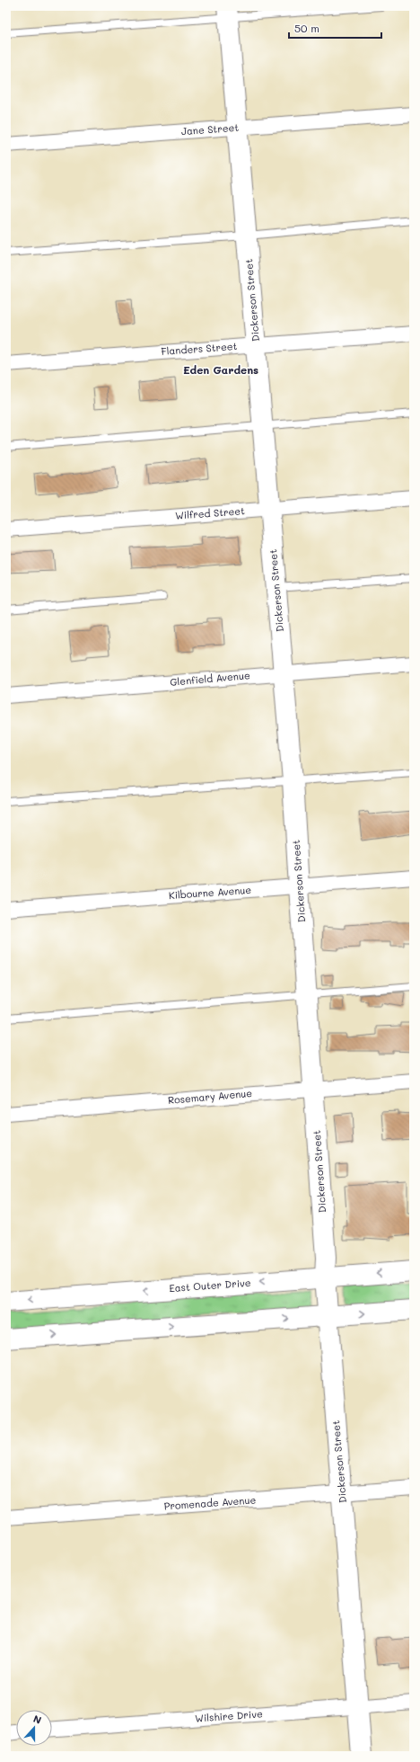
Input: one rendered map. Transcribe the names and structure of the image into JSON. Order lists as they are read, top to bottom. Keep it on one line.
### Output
{"streets":{"street":["Jane Street","Dickerson Street","Flanders Street","Wilfred Street","Glenfield Avenue","Kilbourne Avenue","Rosemary Avenue","East Outer Drive","Promenade Avenue","Wilshire Drive"]},"crossings":[["Jane Street","Dickerson Street"],["Dickerson Street","Flanders Street"],["Dickerson Street","Wilfred Street"],["Dickerson Street","Glenfield Avenue"],["Dickerson Street","Kilbourne Avenue"],["Dickerson Street","Rosemary Avenue"],["Dickerson Street","East Outer Drive"],["Dickerson Street","Promenade Avenue"],["Dickerson Street","Wilshire Drive"]],"districts":["Eden Gardens"],"scale_bar":"50 m","north":"top"}
